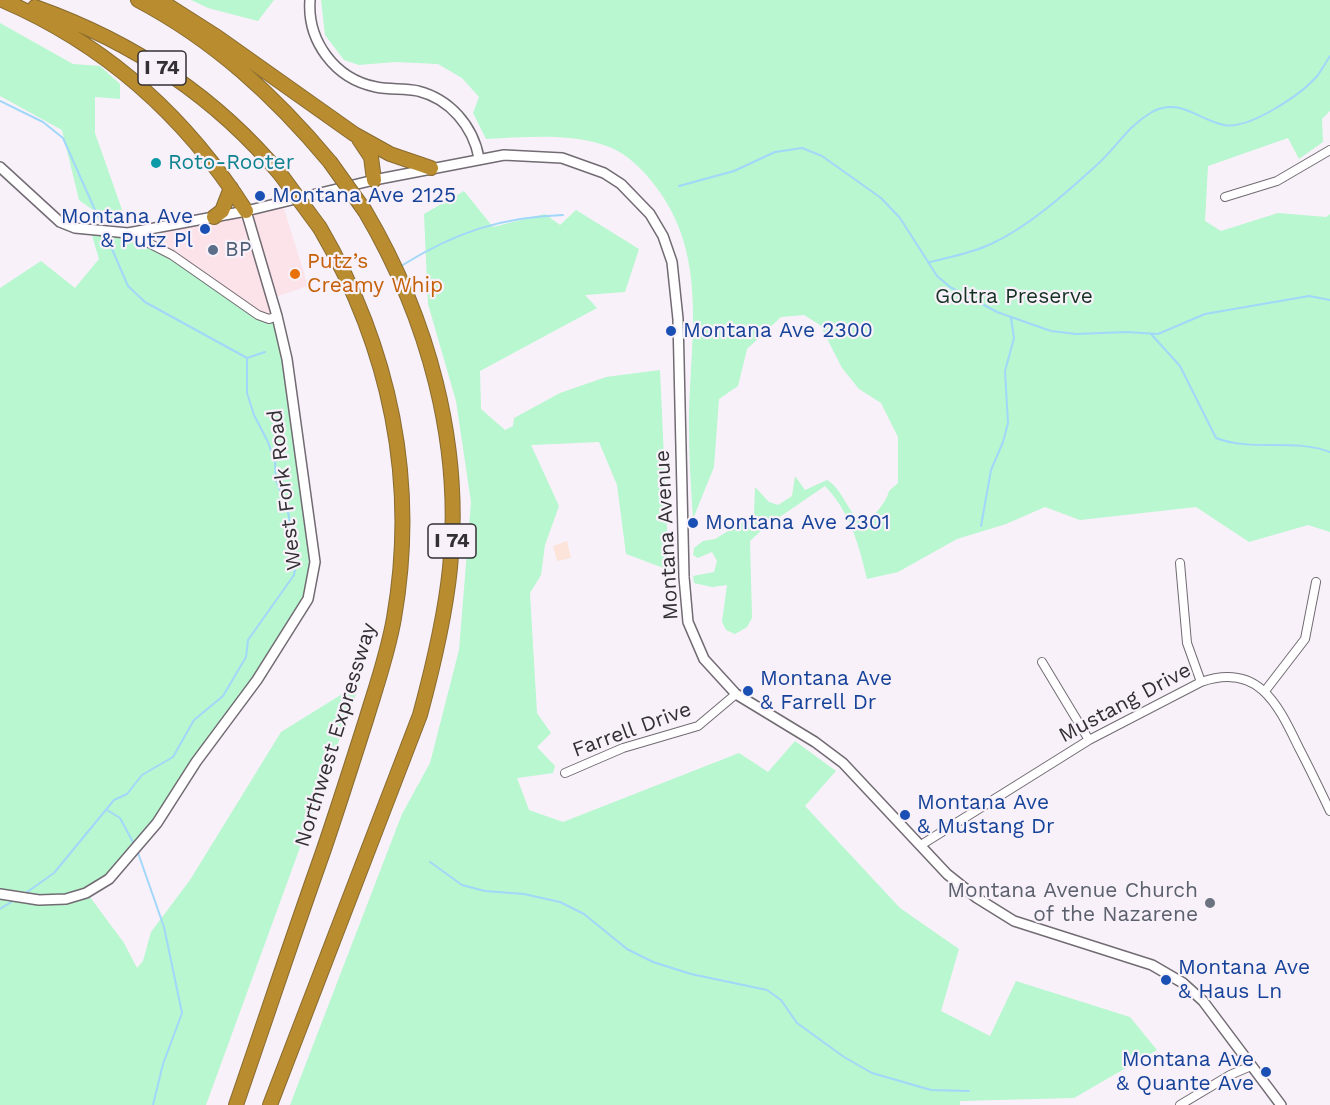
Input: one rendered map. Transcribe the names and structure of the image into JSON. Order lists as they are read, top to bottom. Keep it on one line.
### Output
{"streets":{"highway":["I 74","Northwest Expressway"],"street":["West Fork Road","Montana Avenue","Mustang Drive","Farrell Drive"]},"crossings":[["West Fork Road","Montana Avenue"],["Montana Avenue","Mustang Drive"],["Montana Avenue","Farrell Drive"]],"parks":["Goltra Preserve"],"places":["Roto-Rooter","Montana Ave 2125","Montana Ave & Putz Pl","BP","Putz’s Creamy Whip","Montana Ave 2300","Montana Ave 2301","Montana Ave & Farrell Dr","Montana Ave & Mustang Dr","Montana Avenue Church of the Nazarene","Montana Ave & Haus Ln","Montana Ave & Quante Ave"]}
